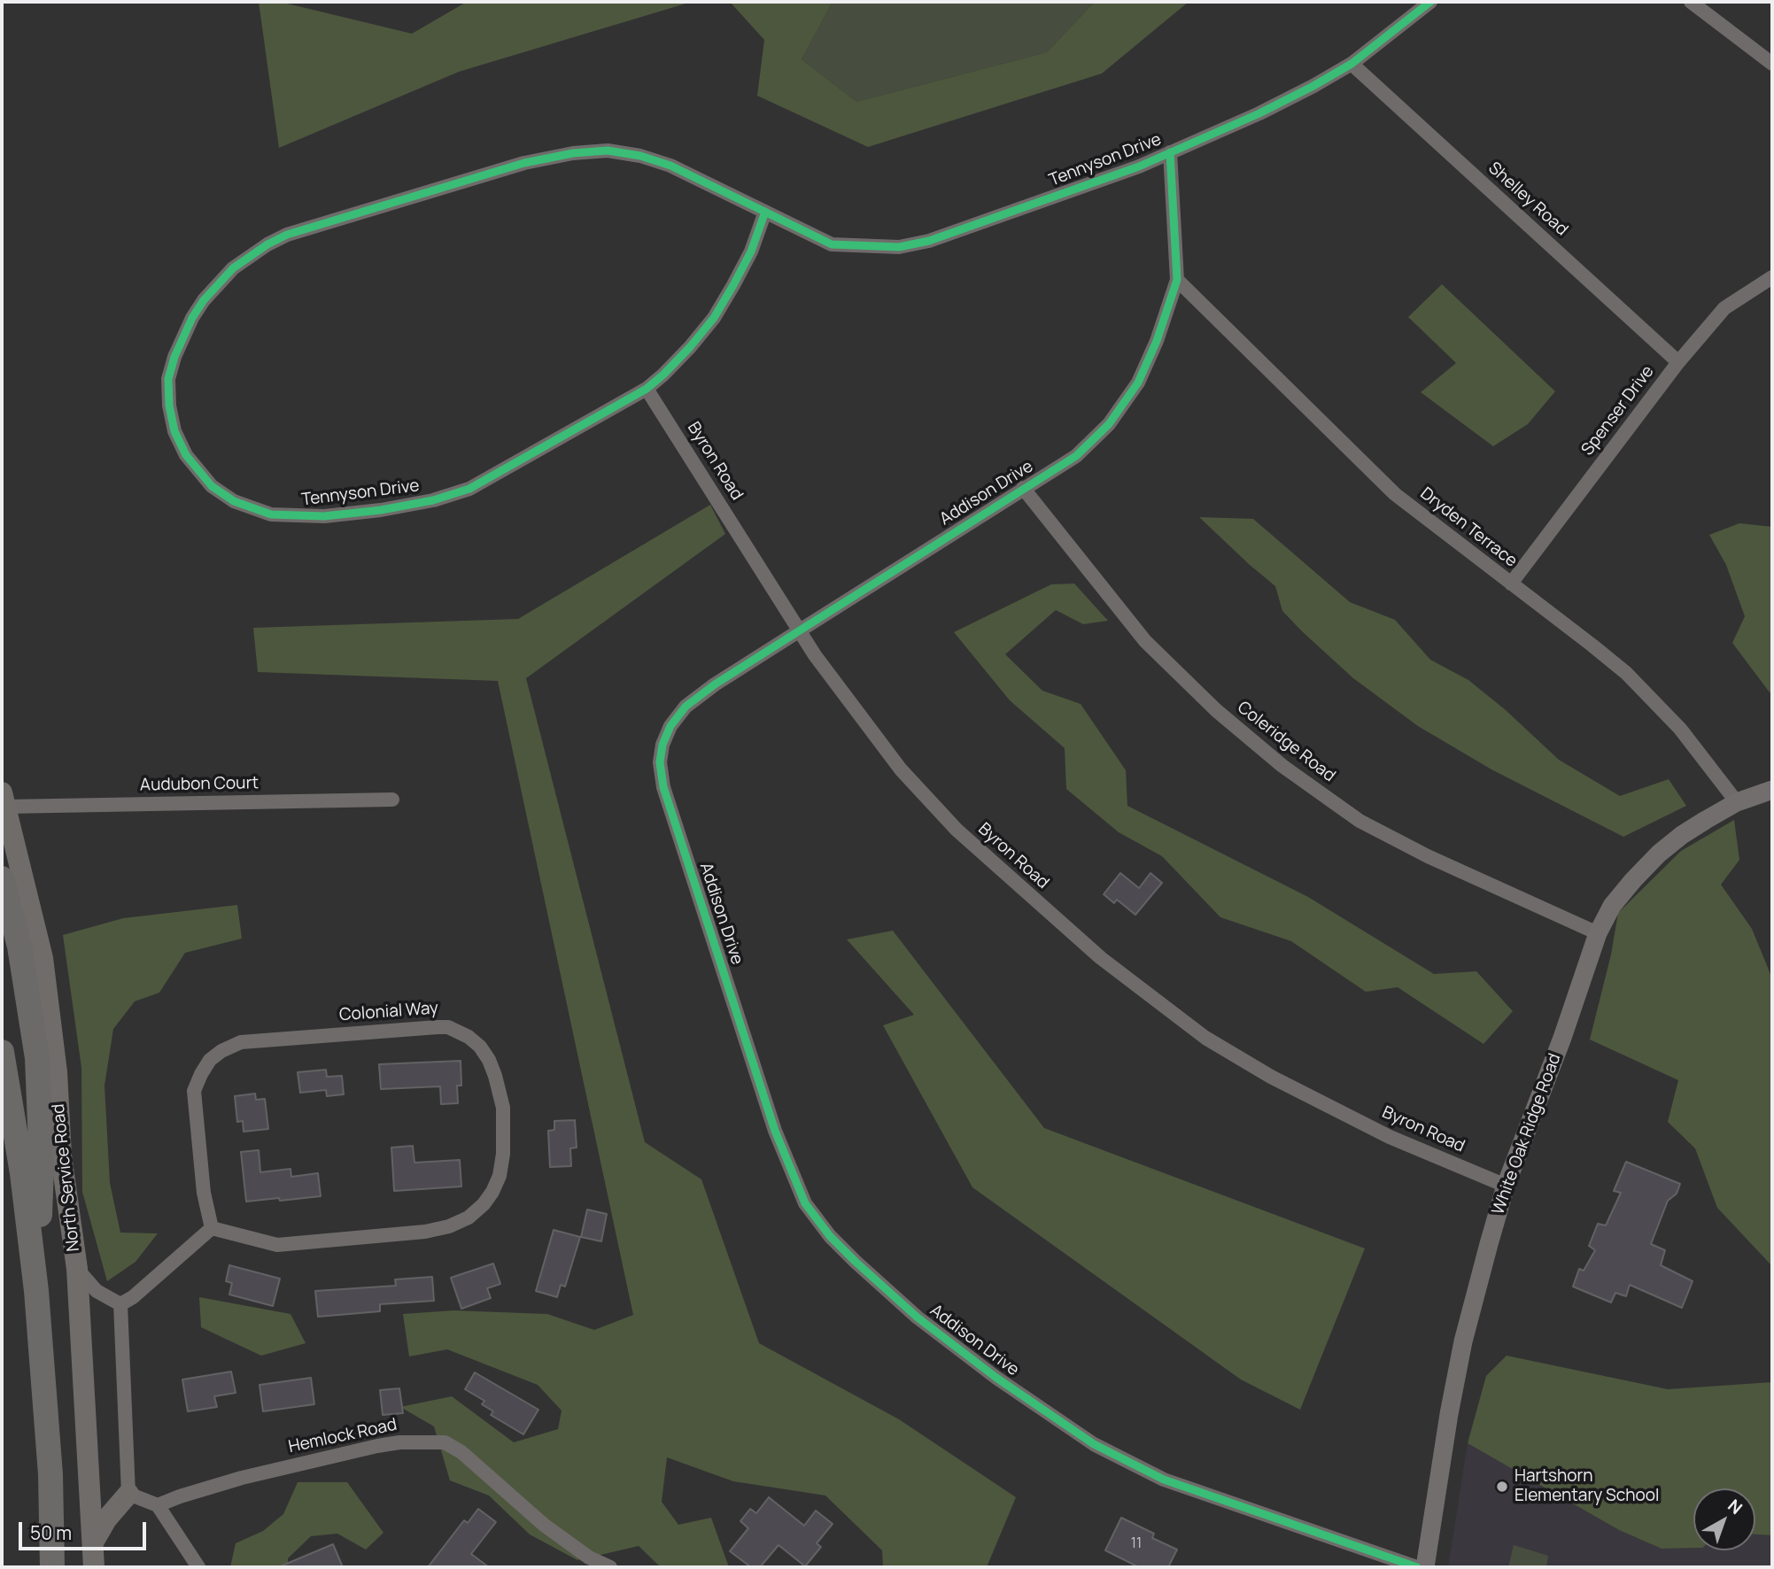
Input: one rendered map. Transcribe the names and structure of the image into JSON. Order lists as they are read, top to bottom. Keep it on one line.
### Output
{"streets":{"main road":["North Service Road"],"street":["Tennyson Drive","Shelley Road","Spenser Drive","Byron Road","Addison Drive","Dryden Terrace","Coleridge Road","Audubon Court","Colonial Way","White Oak Ridge Road","Hemlock Road"]},"crossings":[["Tennyson Drive","Shelley Road"],["Tennyson Drive","Byron Road"],["Tennyson Drive","Addison Drive"],["Shelley Road","Spenser Drive"],["Spenser Drive","Dryden Terrace"],["Byron Road","Addison Drive"],["Byron Road","White Oak Ridge Road"],["Addison Drive","Dryden Terrace"],["Addison Drive","Coleridge Road"],["Dryden Terrace","White Oak Ridge Road"],["Coleridge Road","White Oak Ridge Road"],["Audubon Court","North Service Road"]],"places":["Hartshorn Elementary School"],"house_numbers":["11"],"scale_bar":"50 m","north":"top right"}
